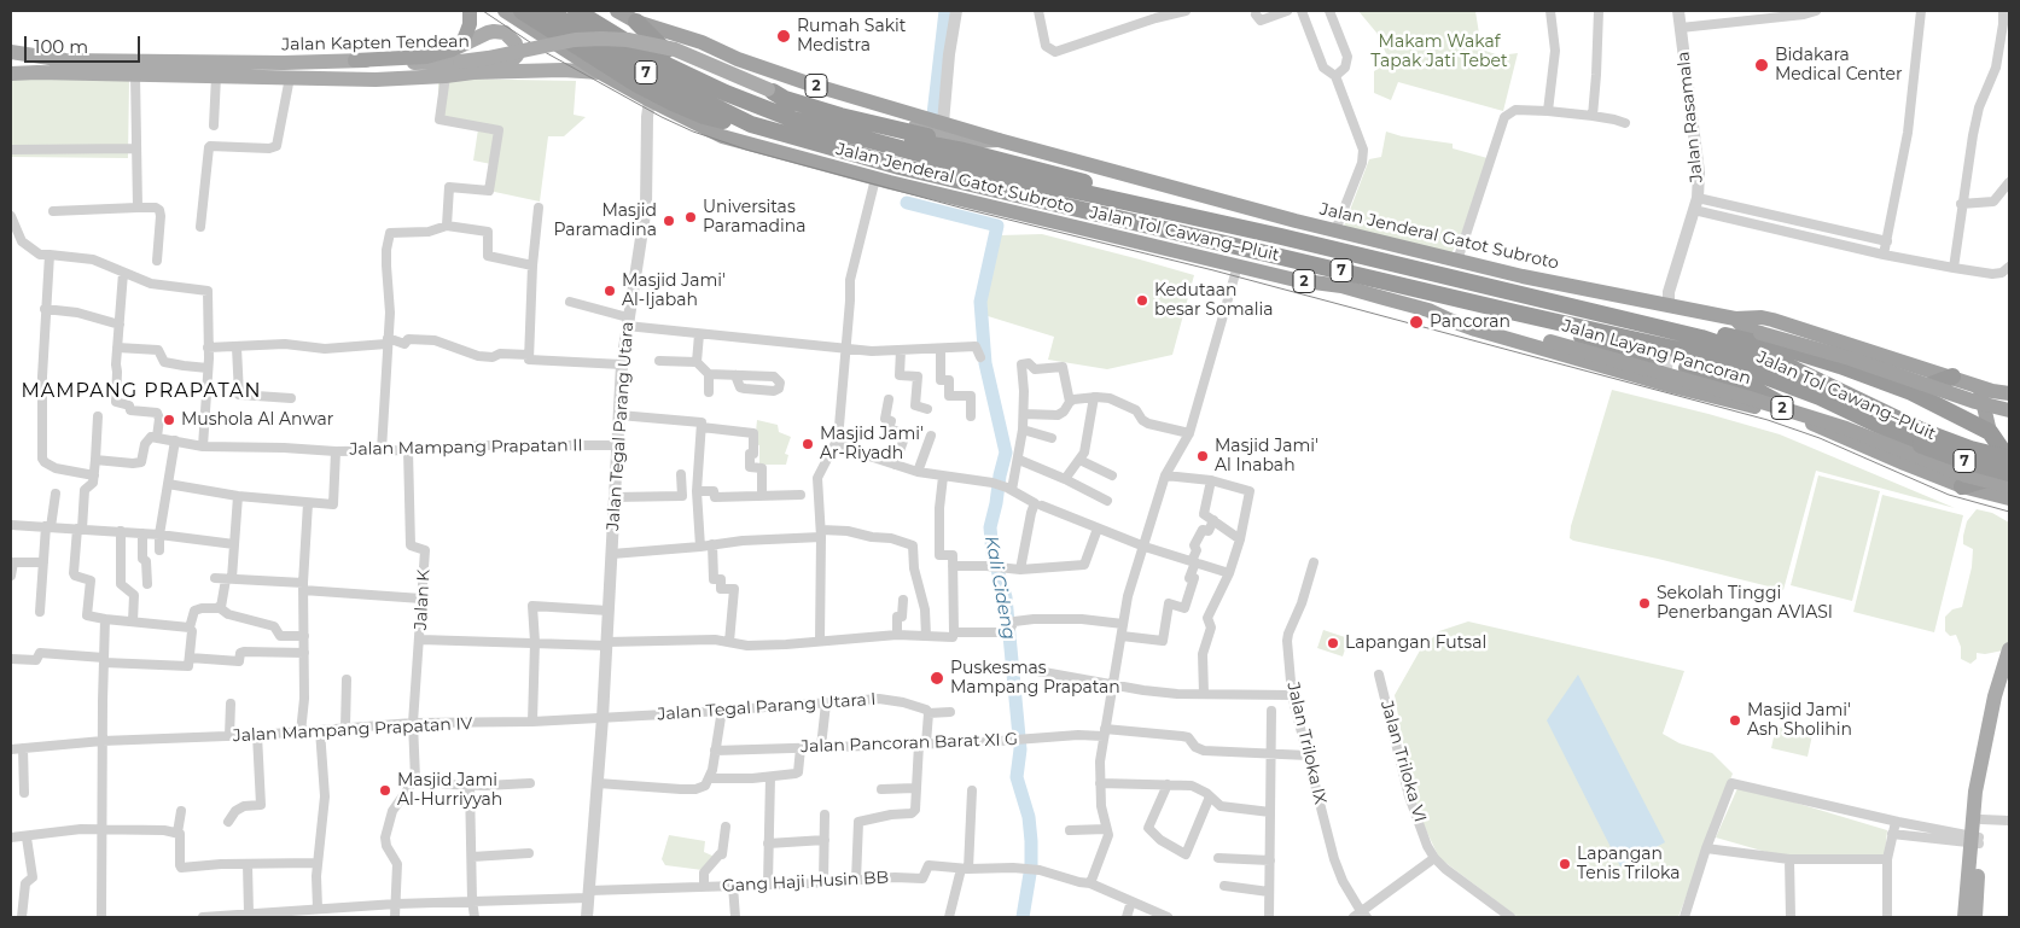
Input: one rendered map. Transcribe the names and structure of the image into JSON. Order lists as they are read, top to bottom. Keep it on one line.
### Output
{"streets":{"highway":["7","2","Jalan Jenderal Gatot Subroto","Jalan Tol Cawang–Pluit","Jalan Layang Pancoran"],"main road":["Jalan Kapten Tendean"],"street":["Jalan Rasamala","Jalan Tegal Parang Utara","Jalan Mampang Prapatan II","Jalan K","Jalan Tegal Parang Utara I","Jalan Mampang Prapatan IV","Jalan Pancoran Barat XI G","Jalan Triloka IX","Jalan Triloka VI","Gang Haji Husin BB"]},"crossings":[["Jalan Kapten Tendean","Jalan Jenderal Gatot Subroto"],["Jalan Rasamala","Jalan Jenderal Gatot Subroto"],["Jalan Jenderal Gatot Subroto","Jalan Layang Pancoran"],["Jalan Jenderal Gatot Subroto","Jalan Tegal Parang Utara"],["Jalan Tegal Parang Utara","Jalan Mampang Prapatan II"],["Jalan Tegal Parang Utara","Jalan Tegal Parang Utara I"],["Jalan Tegal Parang Utara","Jalan Mampang Prapatan IV"],["Jalan Tegal Parang Utara","Gang Haji Husin BB"],["Jalan Mampang Prapatan II","Jalan K"],["Jalan K","Jalan Mampang Prapatan IV"],["Jalan Tegal Parang Utara I","Jalan Mampang Prapatan IV"],["Jalan Pancoran Barat XI G","Jalan Triloka IX"]],"districts":["MAMPANG PRAPATAN"],"water":["Kali Cideng"],"parks":["Makam Wakaf Tapak Jati Tebet"],"places":["Rumah Sakit Medistra","Bidakara Medical Center","Universitas Paramadina","Masjid Paramadina","Masjid Jami' Al-Ijabah","Kedutaan besar Somalia","Pancoran","Mushola Al Anwar","Masjid Jami' Ar-Riyadh","Masjid Jami' Al Inabah","Sekolah Tinggi Penerbangan AVIASI","Lapangan Futsal","Puskesmas Mampang Prapatan","Masjid Jami' Ash Sholihin","Masjid Jami Al-Hurriyyah","Lapangan Tenis Triloka"],"scale_bar":"100 m"}
